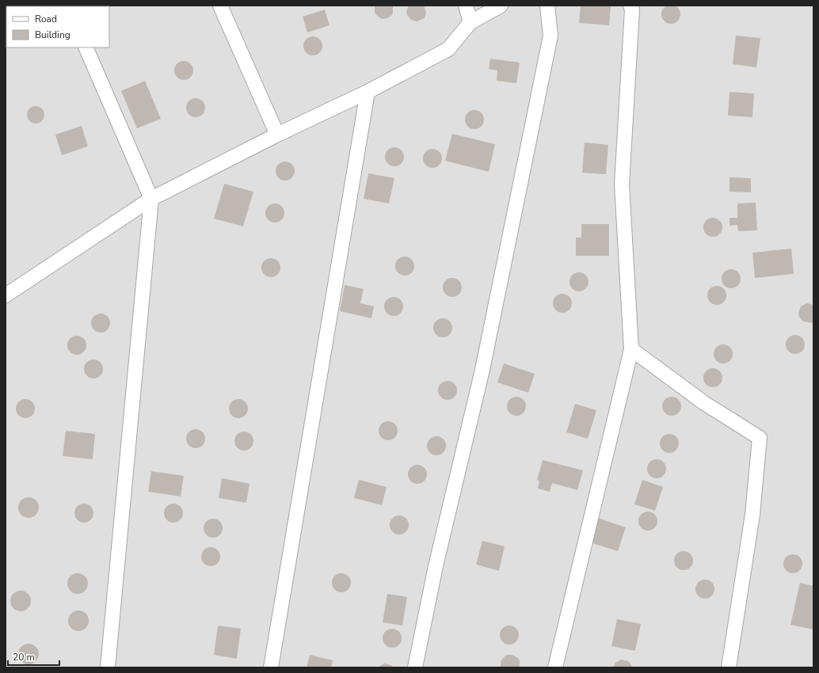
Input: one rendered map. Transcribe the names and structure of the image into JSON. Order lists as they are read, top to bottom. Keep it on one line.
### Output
{"legend":["Road","Building"],"scale_bar":"20 m"}
